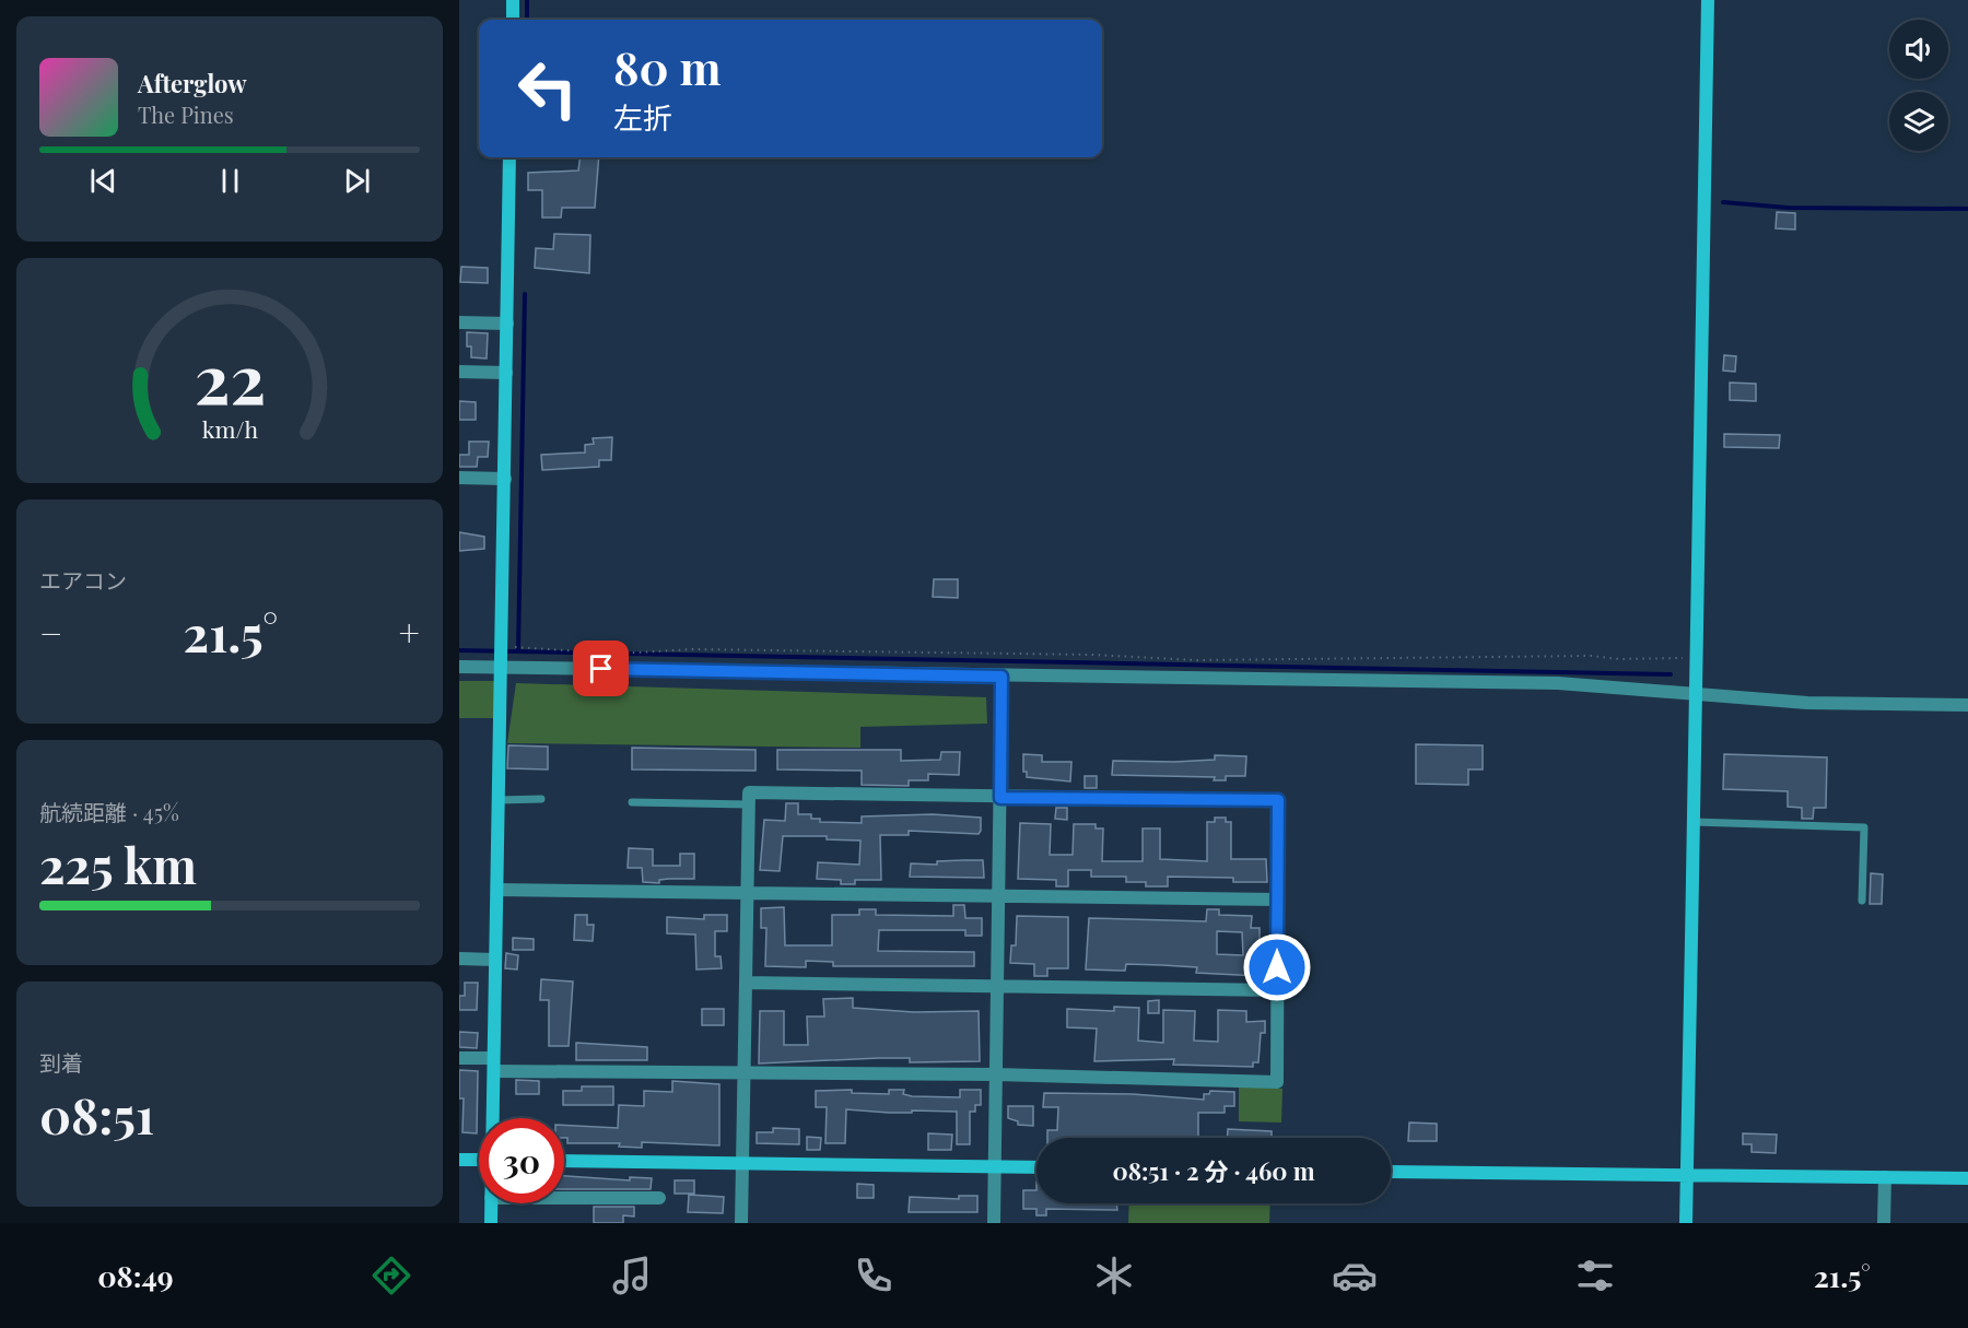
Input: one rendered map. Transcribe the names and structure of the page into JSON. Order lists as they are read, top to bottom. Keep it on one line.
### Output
{"page":{"turn":["80 m","左折"],"song":["Afterglow","The Pines"],"tile":["エアコン",["航続距離 · 45%","225 km"],["到着","08:51"]],"heat":["−","21.5°","+"],"limit":"30","trip":"08:51 · 2 分 · 460 m","tabs":["08:49","21.5°"],"gauge":["22","km/h"]}}
